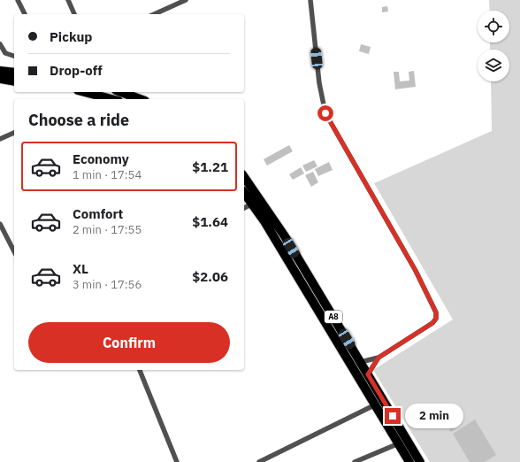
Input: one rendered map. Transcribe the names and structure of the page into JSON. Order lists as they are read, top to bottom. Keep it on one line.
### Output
{"streets":{"highway":["A8"]},"page":{"banner":["Pickup","Drop-off"],"heading":"Choose a ride","list":[{"name":"Economy","note":"1 min · 17:54","value":"$1.21"},{"name":"Comfort","note":"2 min · 17:55","value":"$1.64"},{"name":"XL","note":"3 min · 17:56","value":"$2.06"}],"buttons":"Confirm","bubble":"2 min"}}
